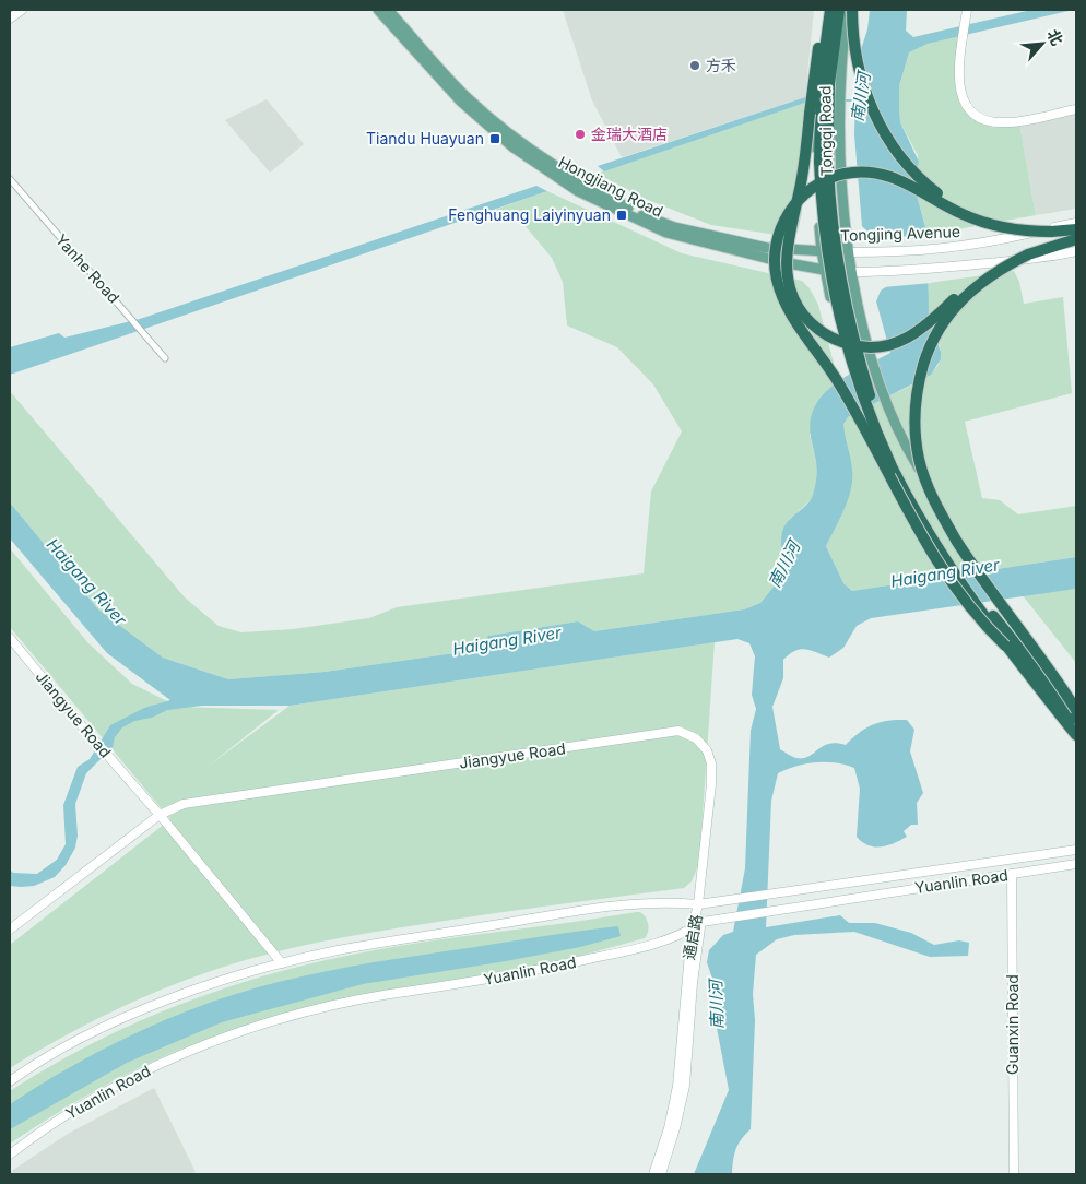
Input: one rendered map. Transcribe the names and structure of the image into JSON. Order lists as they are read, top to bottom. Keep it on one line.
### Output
{"streets":{"main road":["Tongqi Road","Hongjiang Road","Tongjing Avenue","Jiangyue Road","Yuanlin Road","通启路","Guanxin Road"],"street":["Yanhe Road"]},"crossings":[["Tongqi Road","Hongjiang Road"],["Tongqi Road","Tongjing Avenue"],["Hongjiang Road","Tongjing Avenue"],["Jiangyue Road","Yuanlin Road"],["Jiangyue Road","通启路"],["Yuanlin Road","通启路"],["Yuanlin Road","Guanxin Road"]],"water":["南川河","Haigang River"],"places":{"other":["方禾","金瑞大酒店"],"transit":["Tiandu Huayuan","Fenghuang Laiyinyuan"]},"north":"top right"}
